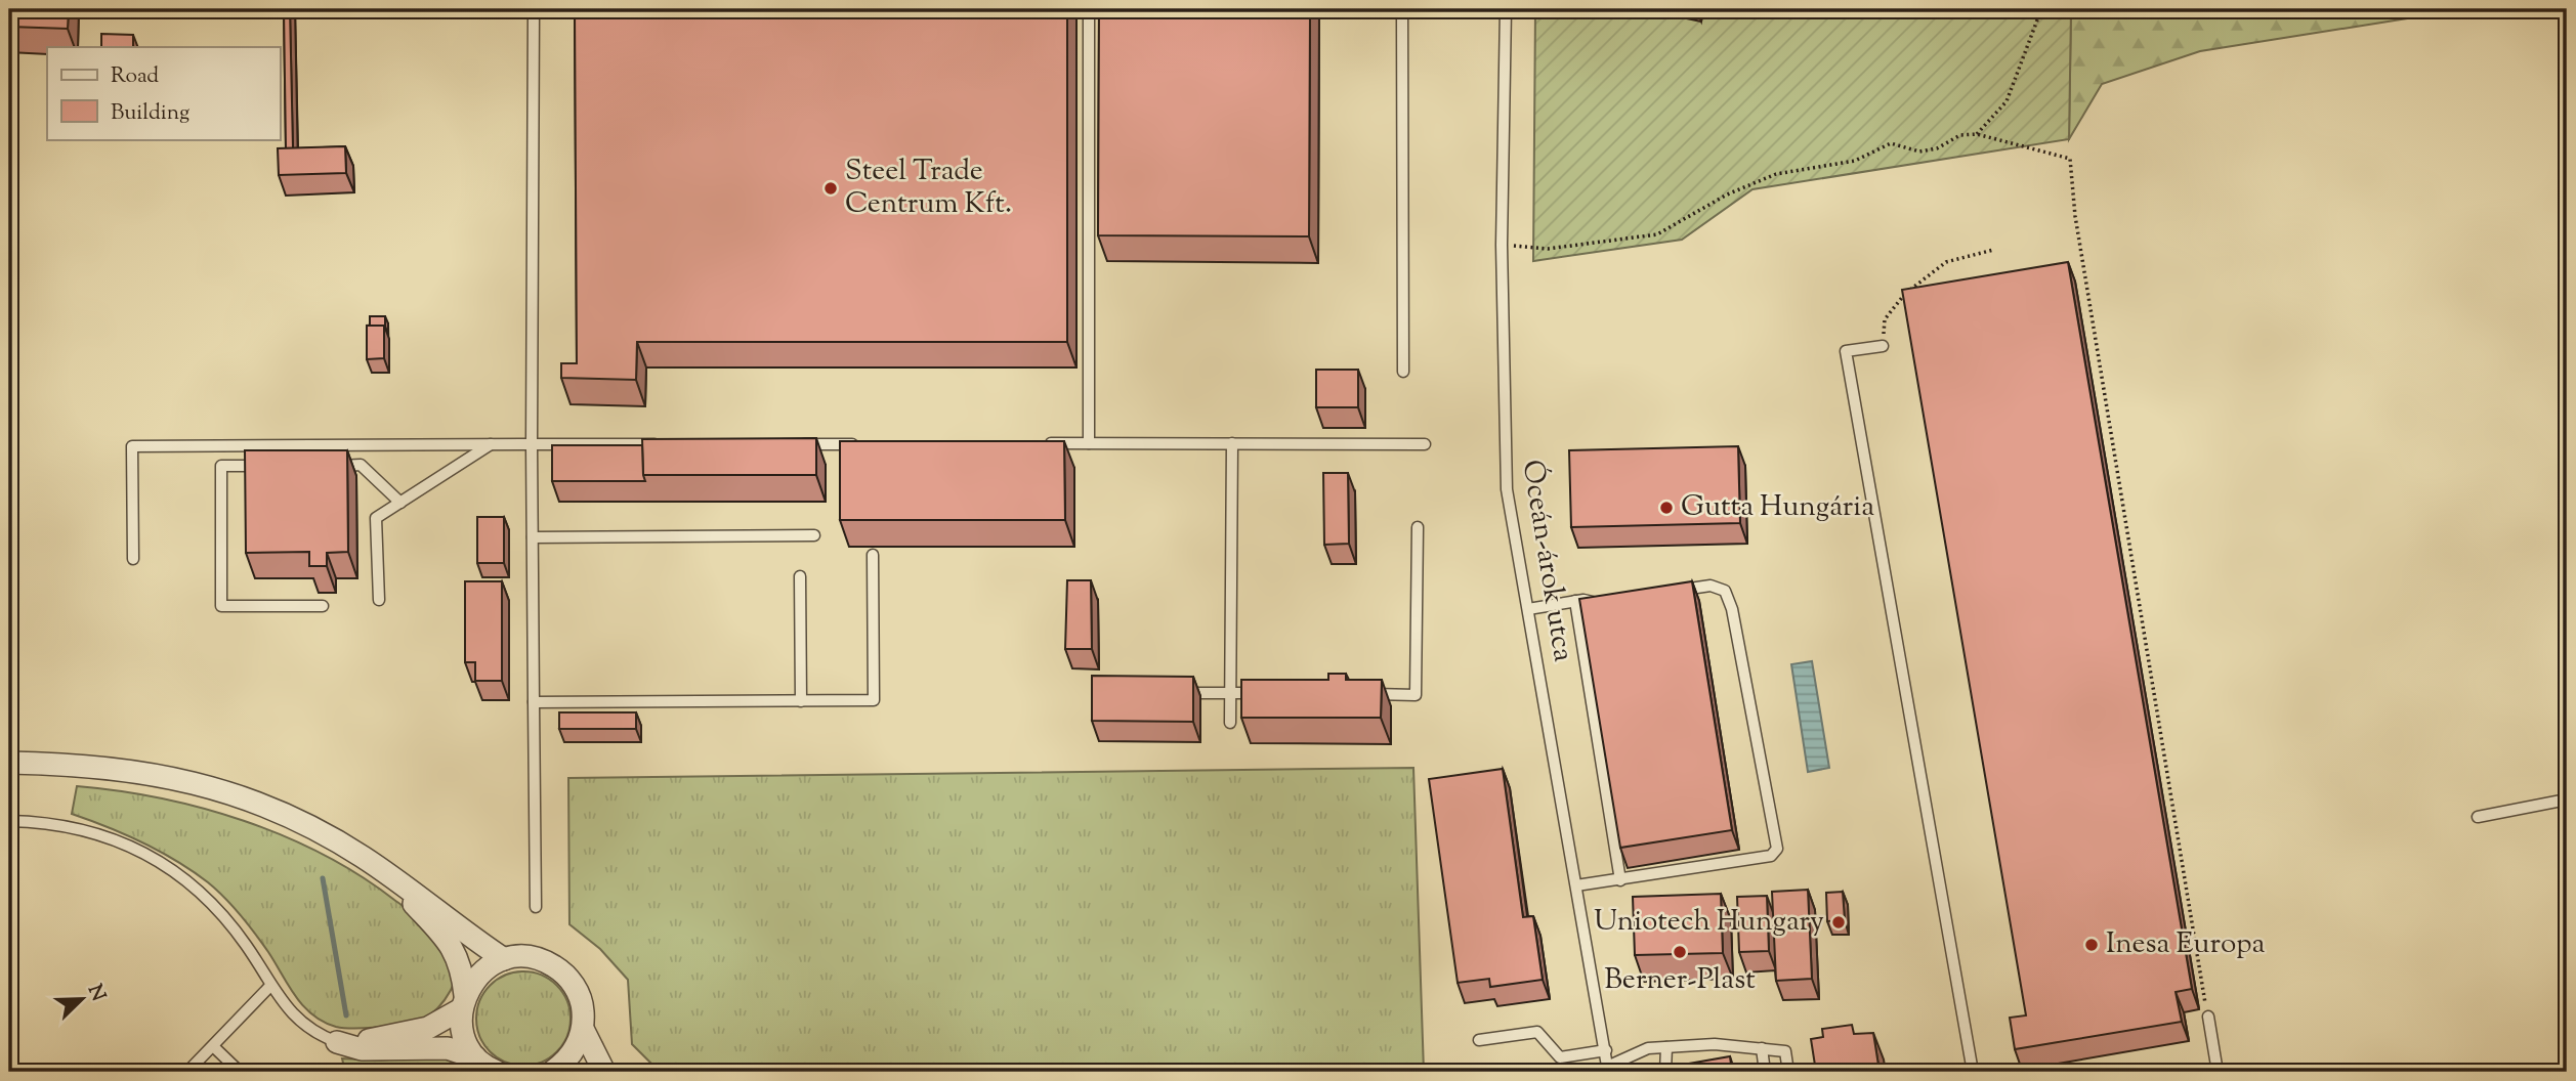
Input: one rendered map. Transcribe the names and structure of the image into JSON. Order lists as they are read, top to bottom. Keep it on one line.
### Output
{"streets":{"lane":["Óceán-árok utca"]},"places":["Steel Trade Centrum Kft.","Gutta Hungária","Uniotech Hungary","Inesa Europa","Berner-Plast"],"legend":["Road","Building"],"north":"top right"}
